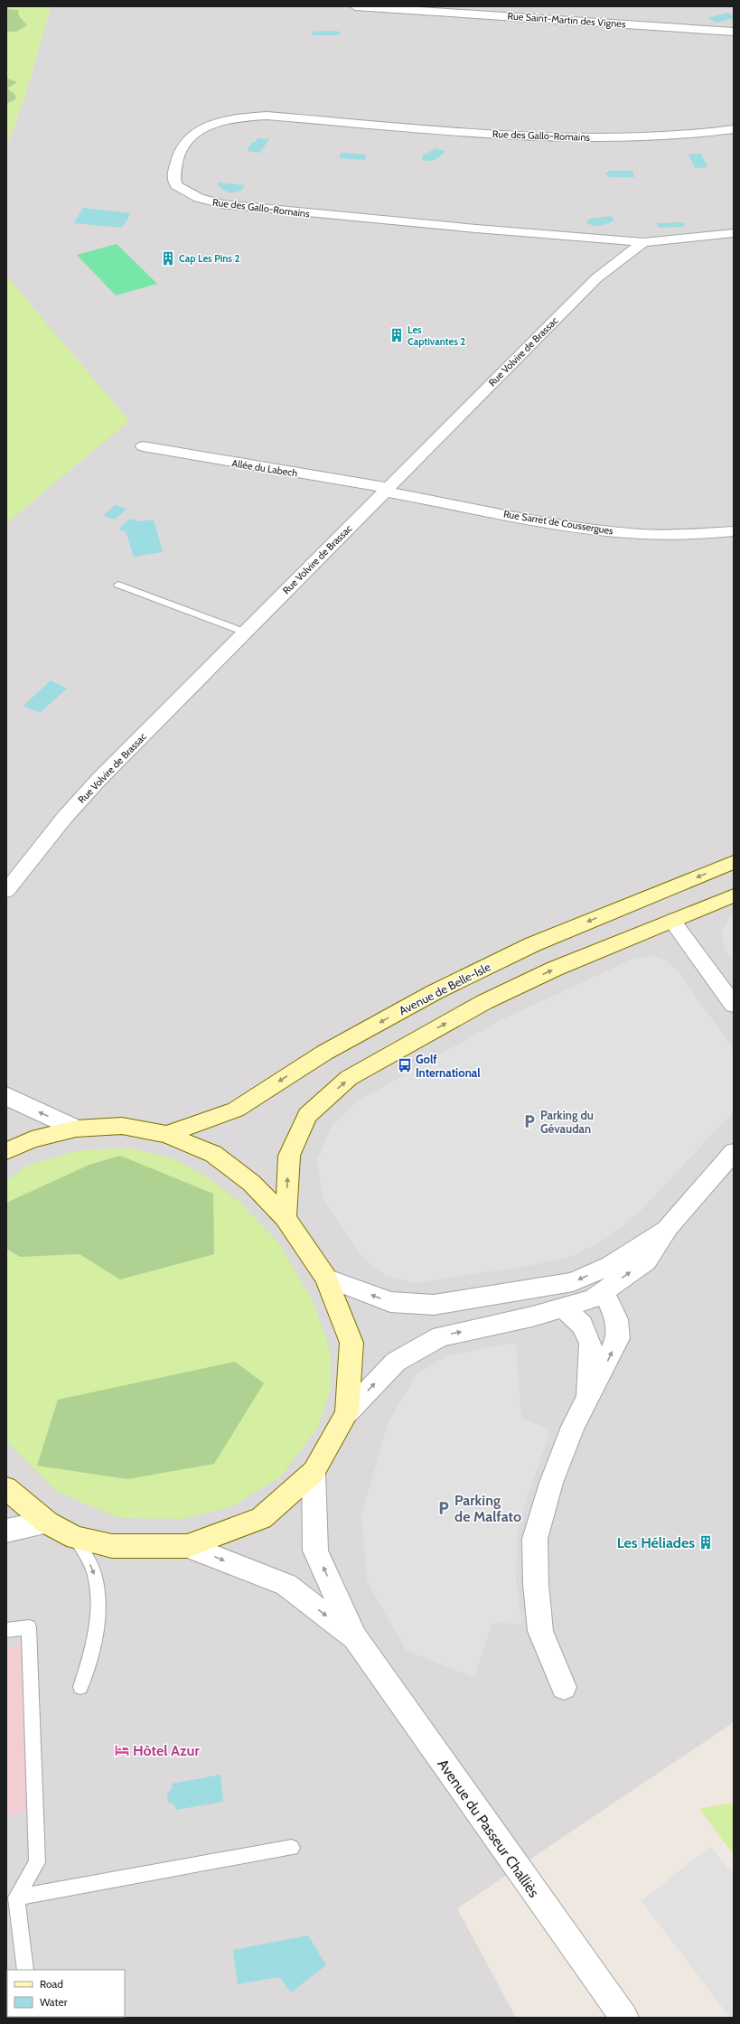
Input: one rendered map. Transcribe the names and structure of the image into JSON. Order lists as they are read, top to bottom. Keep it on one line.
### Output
{"streets":{"street":["Rue Saint-Martin des Vignes","Rue des Gallo-Romains","Rue Volvire de Brassac","Allée du Labech","Rue Sarret de Coussergues","Avenue de Belle-Isle","Avenue du Passeur Challiès"]},"crossings":[["Rue des Gallo-Romains","Rue Volvire de Brassac"],["Rue Volvire de Brassac","Allée du Labech"],["Rue Volvire de Brassac","Rue Sarret de Coussergues"],["Allée du Labech","Rue Sarret de Coussergues"]],"places":{"building":["Cap Les Pins 2","Les Captivantes 2","Les Héliades"],"bus stop":["Golf International"],"parking":["Parking du Gévaudan","Parking de Malfato"],"hotel":["Hôtel Azur"]},"legend":["Road","Water"]}
